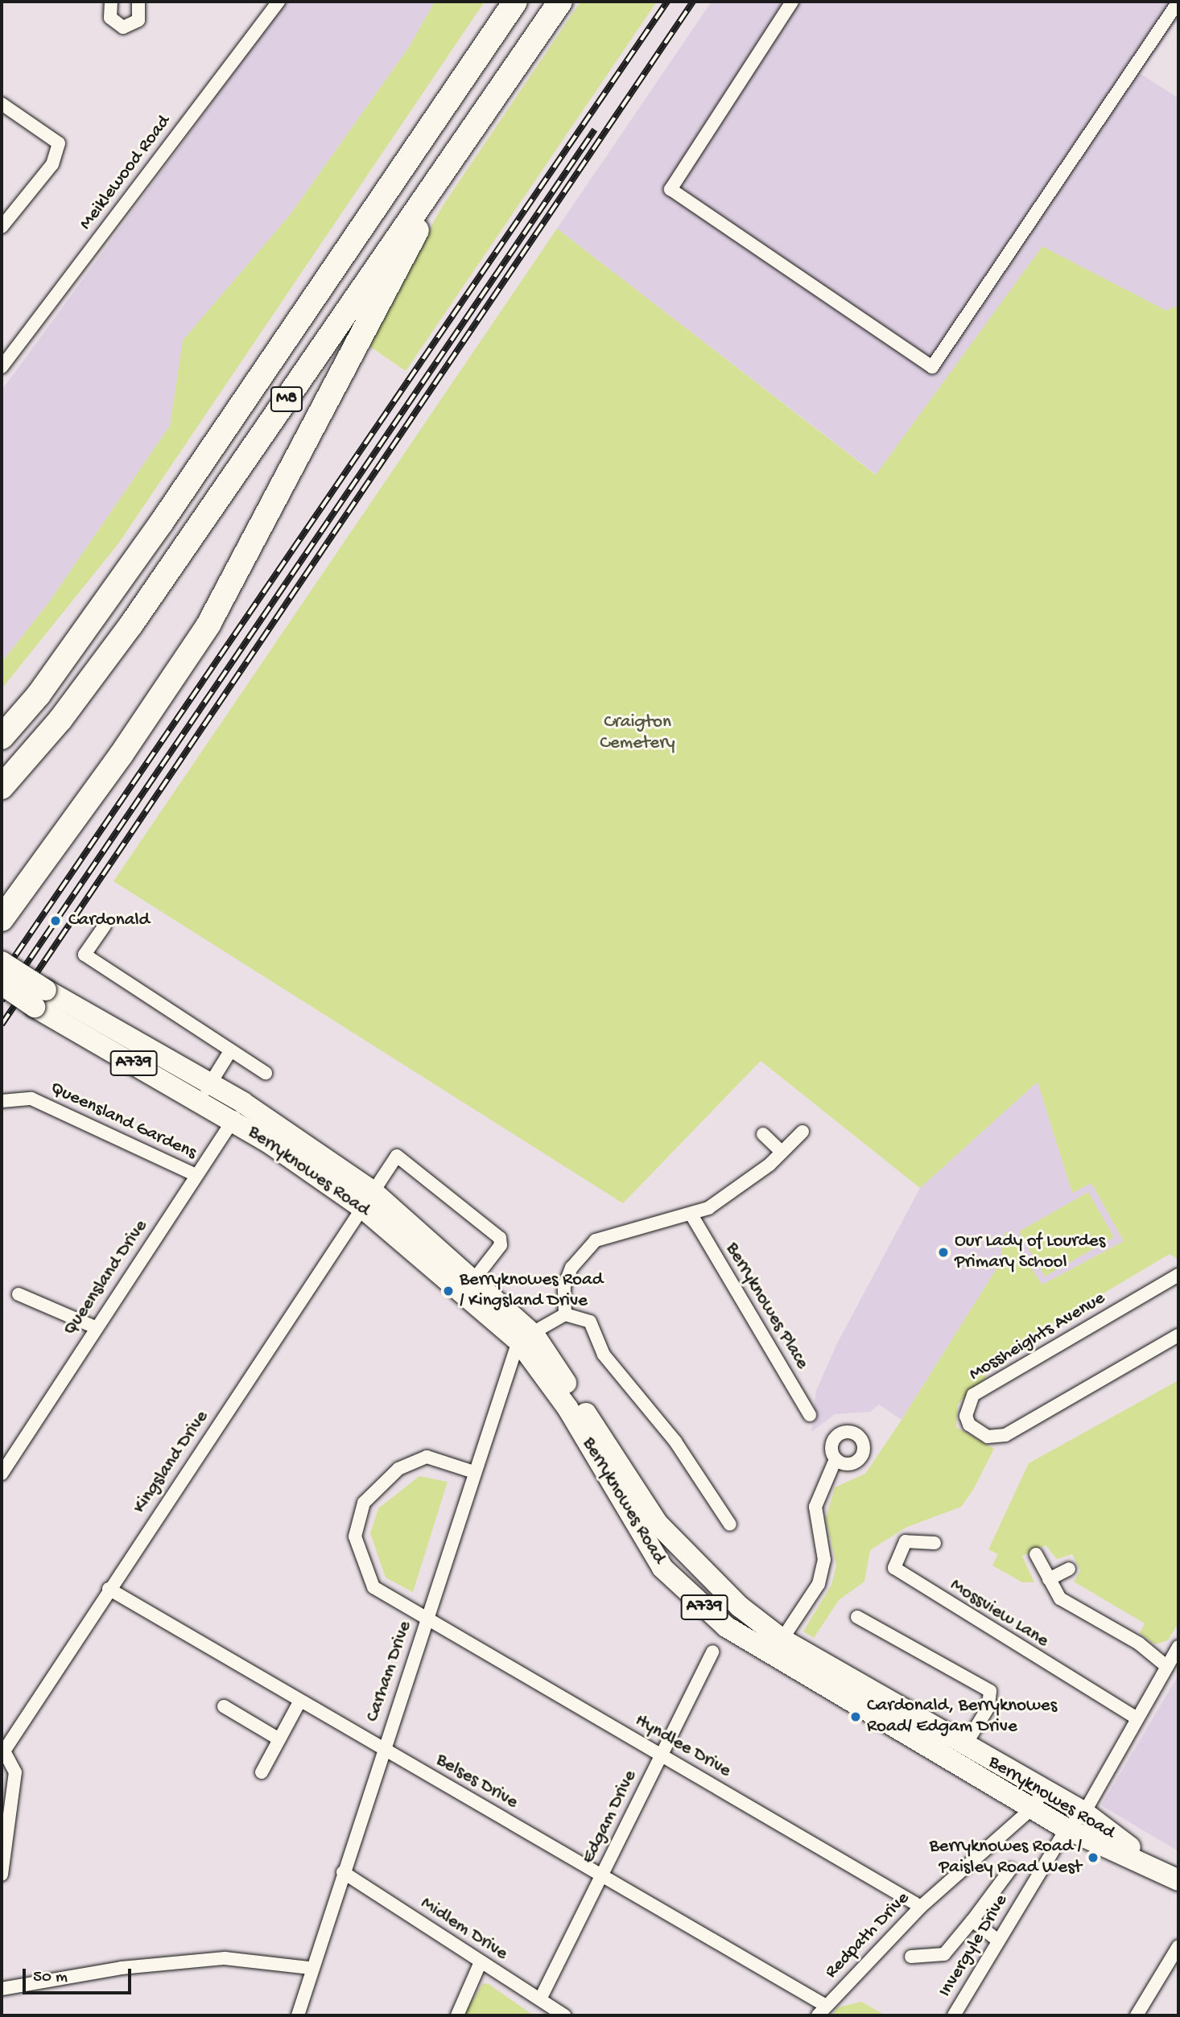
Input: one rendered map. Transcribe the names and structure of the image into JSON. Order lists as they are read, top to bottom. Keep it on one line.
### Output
{"streets":{"highway":["M8"],"main road":["A739","Berryknowes Road"],"street":["Meiklewood Road","Queensland Gardens","Queensland Drive","Berryknowes Place","Mossheights Avenue","Kingsland Drive","Mossview Lane","Carham Drive","Hyndlee Drive","Belses Drive","Edgam Drive","Midlem Drive","Redpath Drive","Invergyle Drive"]},"crossings":[["Queensland Gardens","Queensland Drive"],["Berryknowes Road","Queensland Drive"],["Berryknowes Road","Kingsland Drive"],["Berryknowes Road","Carham Drive"],["Berryknowes Road","Redpath Drive"],["Berryknowes Road","Invergyle Drive"],["Kingsland Drive","Belses Drive"],["Mossview Lane","Invergyle Drive"],["Carham Drive","Hyndlee Drive"],["Carham Drive","Belses Drive"],["Carham Drive","Midlem Drive"],["Hyndlee Drive","Edgam Drive"],["Hyndlee Drive","Redpath Drive"],["Belses Drive","Edgam Drive"],["Belses Drive","Redpath Drive"],["Edgam Drive","Midlem Drive"]],"parks":["Craigton Cemetery"],"places":["Cardonald","Our Lady of Lourdes Primary School","Berryknowes Road / Kingsland Drive","Cardonald, Berryknowes Road/ Edgam Drive","Berryknowes Road / Paisley Road West"],"scale_bar":"50 m"}
